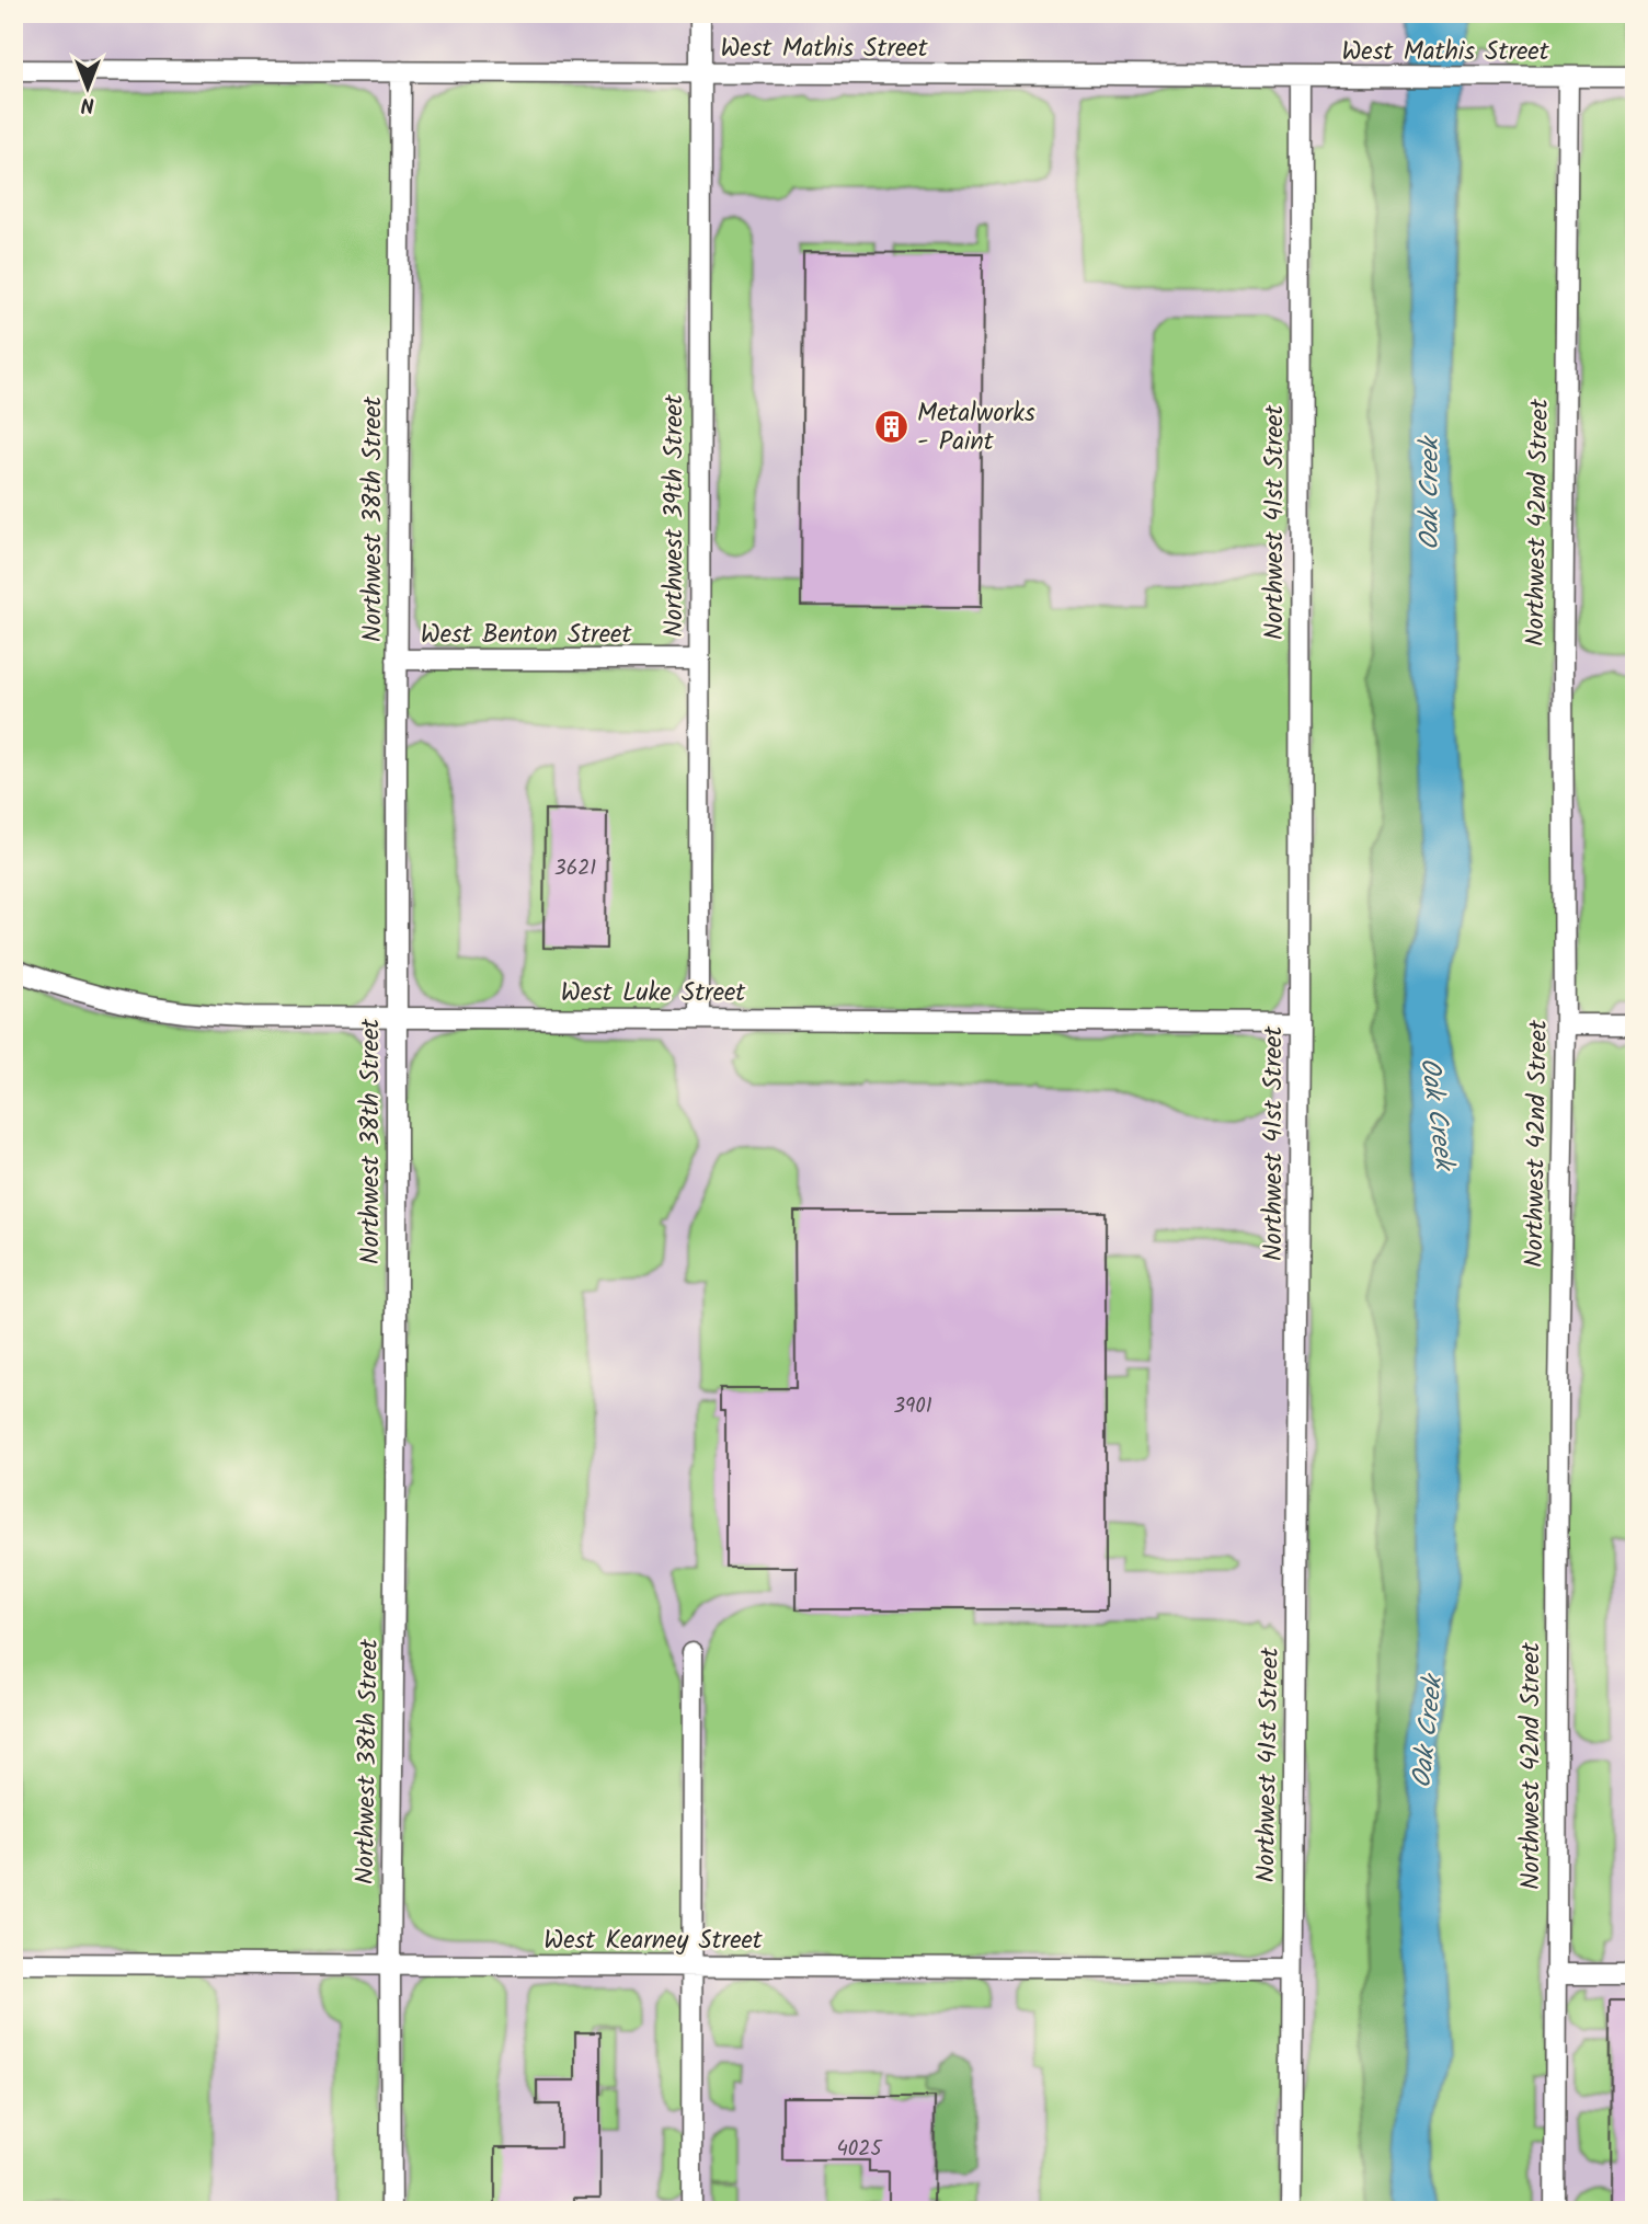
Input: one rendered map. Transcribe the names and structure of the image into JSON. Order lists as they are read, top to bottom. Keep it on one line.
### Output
{"streets":{"street":["West Mathis Street","Northwest 39th Street","Northwest 38th Street","Northwest 41st Street","Northwest 42nd Street","West Benton Street","West Luke Street","West Kearney Street"]},"crossings":[["West Mathis Street","Northwest 39th Street"],["West Mathis Street","Northwest 38th Street"],["West Mathis Street","Northwest 41st Street"],["West Mathis Street","Northwest 42nd Street"],["Northwest 39th Street","West Benton Street"],["Northwest 39th Street","West Luke Street"],["Northwest 38th Street","West Benton Street"],["Northwest 38th Street","West Luke Street"],["Northwest 38th Street","West Kearney Street"],["Northwest 41st Street","West Luke Street"],["Northwest 41st Street","West Kearney Street"]],"water":["Oak Creek"],"places":{"building":["Metalworks - Paint"]},"house_numbers":["3621","3901","4025"],"north":"bottom"}
